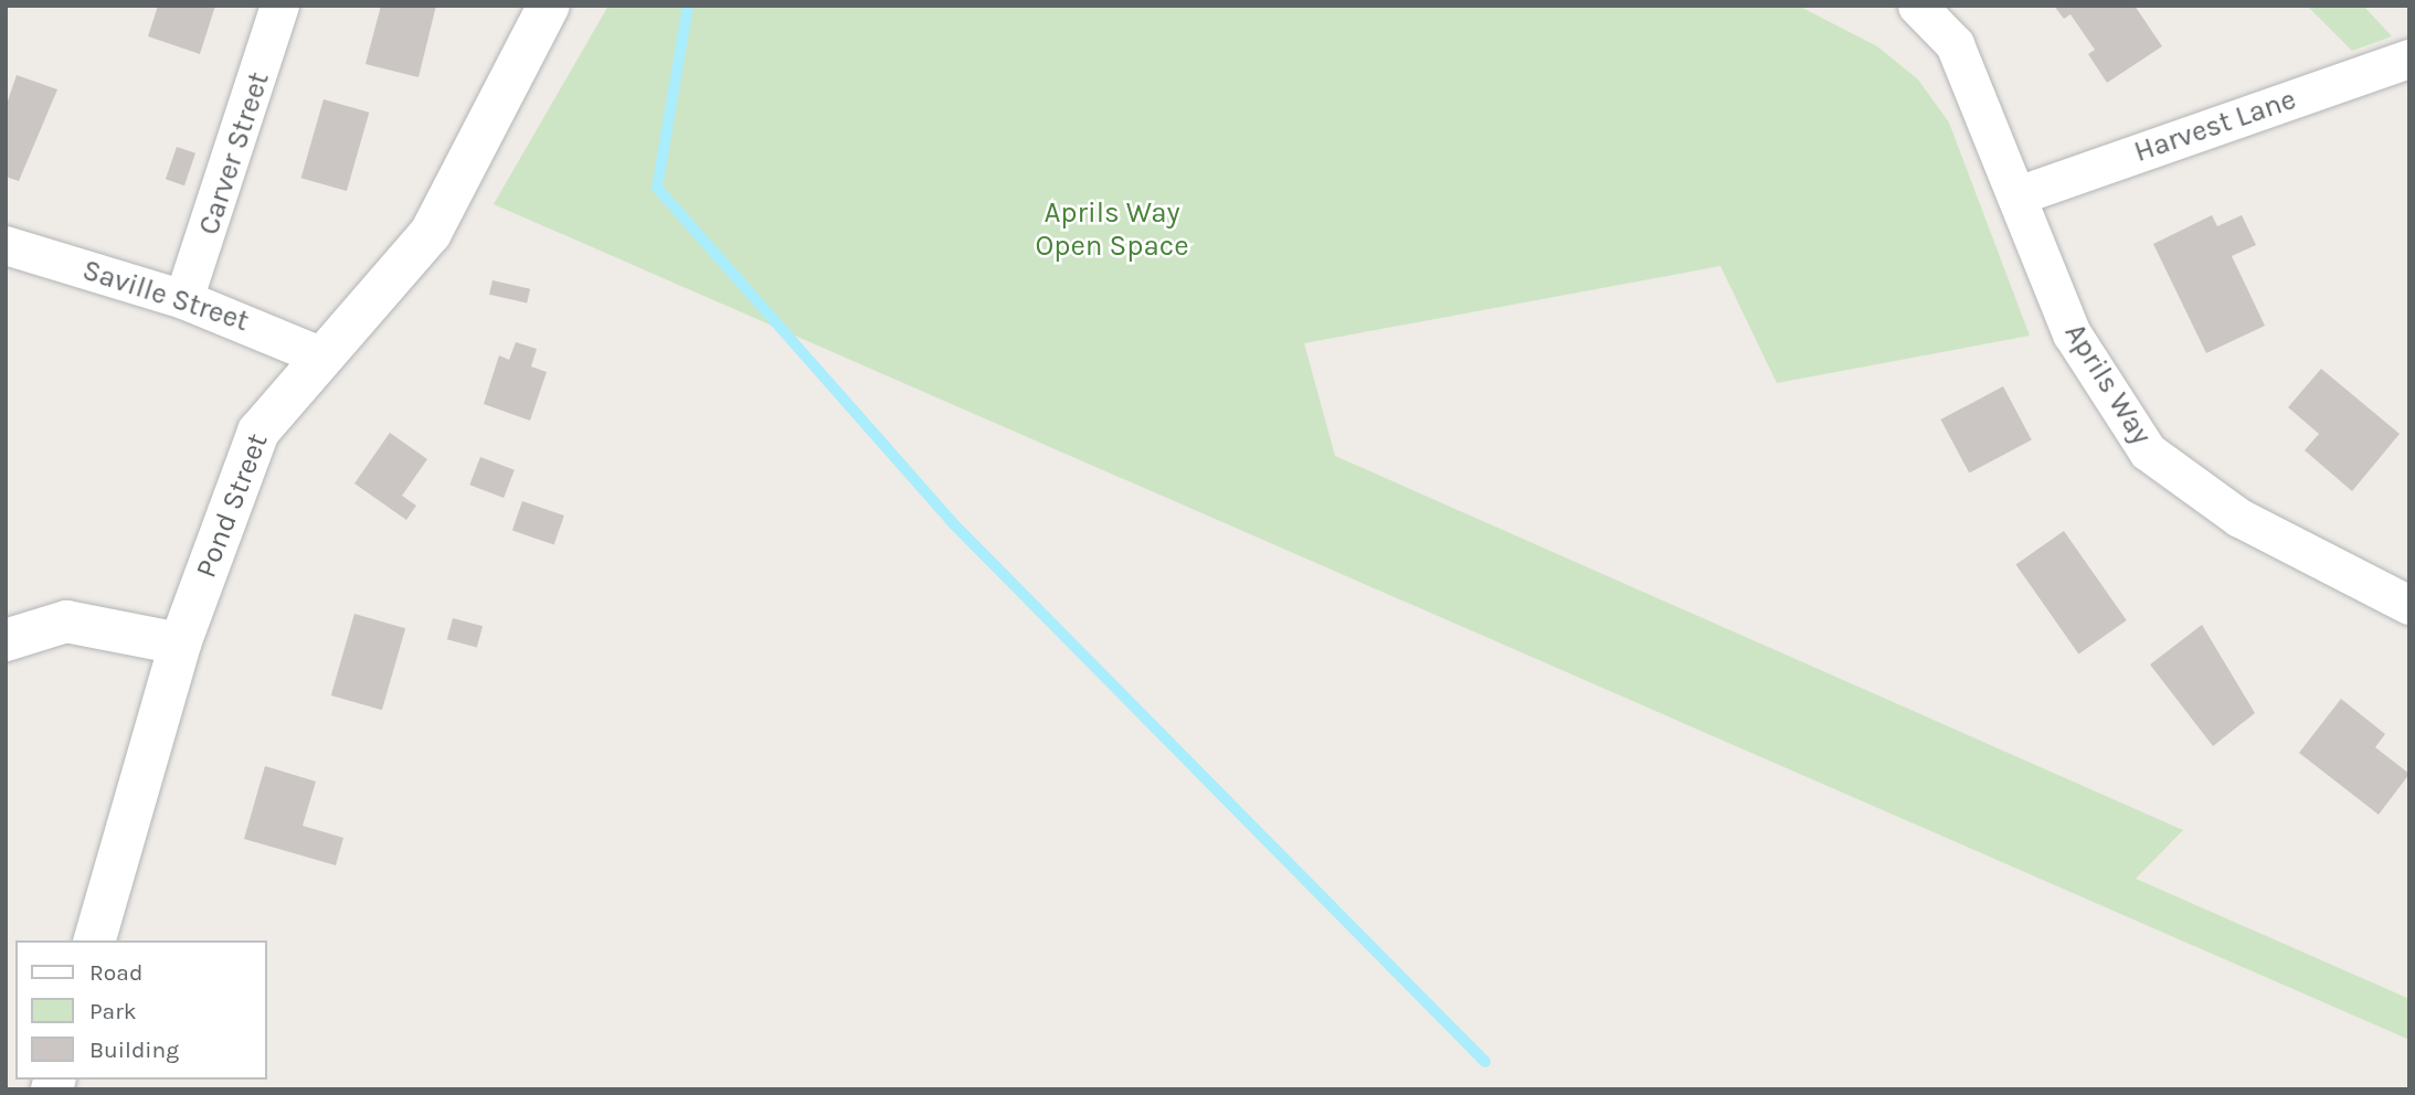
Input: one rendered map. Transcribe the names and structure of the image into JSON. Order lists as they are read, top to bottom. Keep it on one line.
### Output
{"streets":{"street":["Harvest Lane","Carver Street","Saville Street","Aprils Way","Pond Street"]},"crossings":[["Harvest Lane","Aprils Way"],["Carver Street","Saville Street"],["Saville Street","Pond Street"]],"parks":["Aprils Way Open Space"],"legend":["Road","Park","Building"]}
